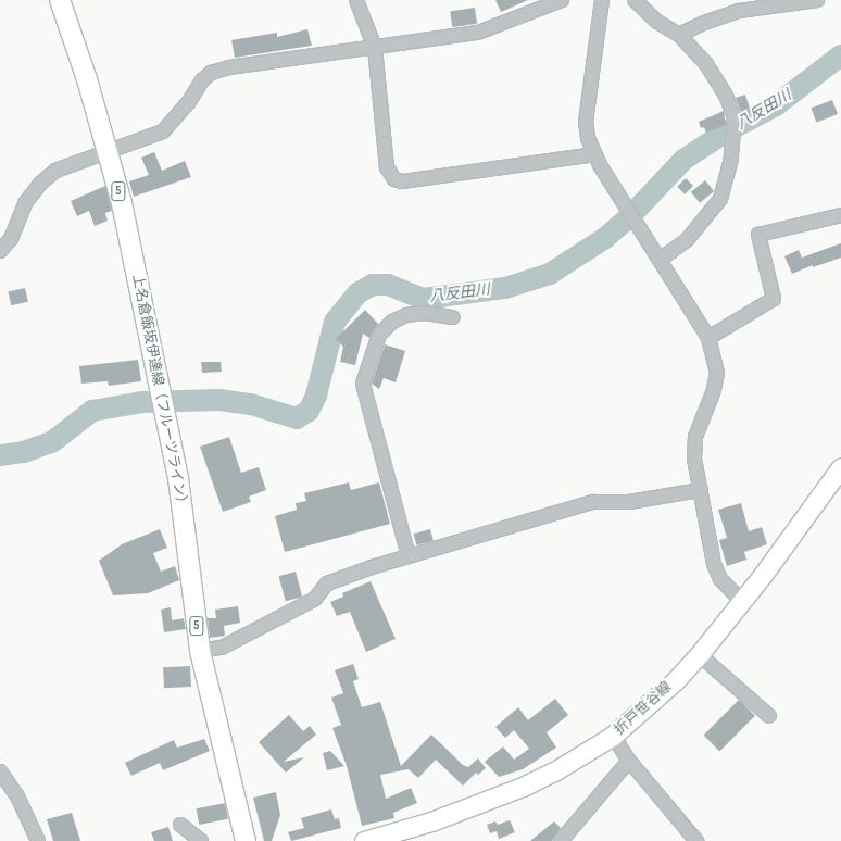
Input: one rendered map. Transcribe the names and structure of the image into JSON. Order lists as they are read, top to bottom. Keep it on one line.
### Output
{"streets":{"main road":["5","上名倉飯坂伊達線（フルーツライン）","折戸笹谷線"]},"water":["八反田川"]}
